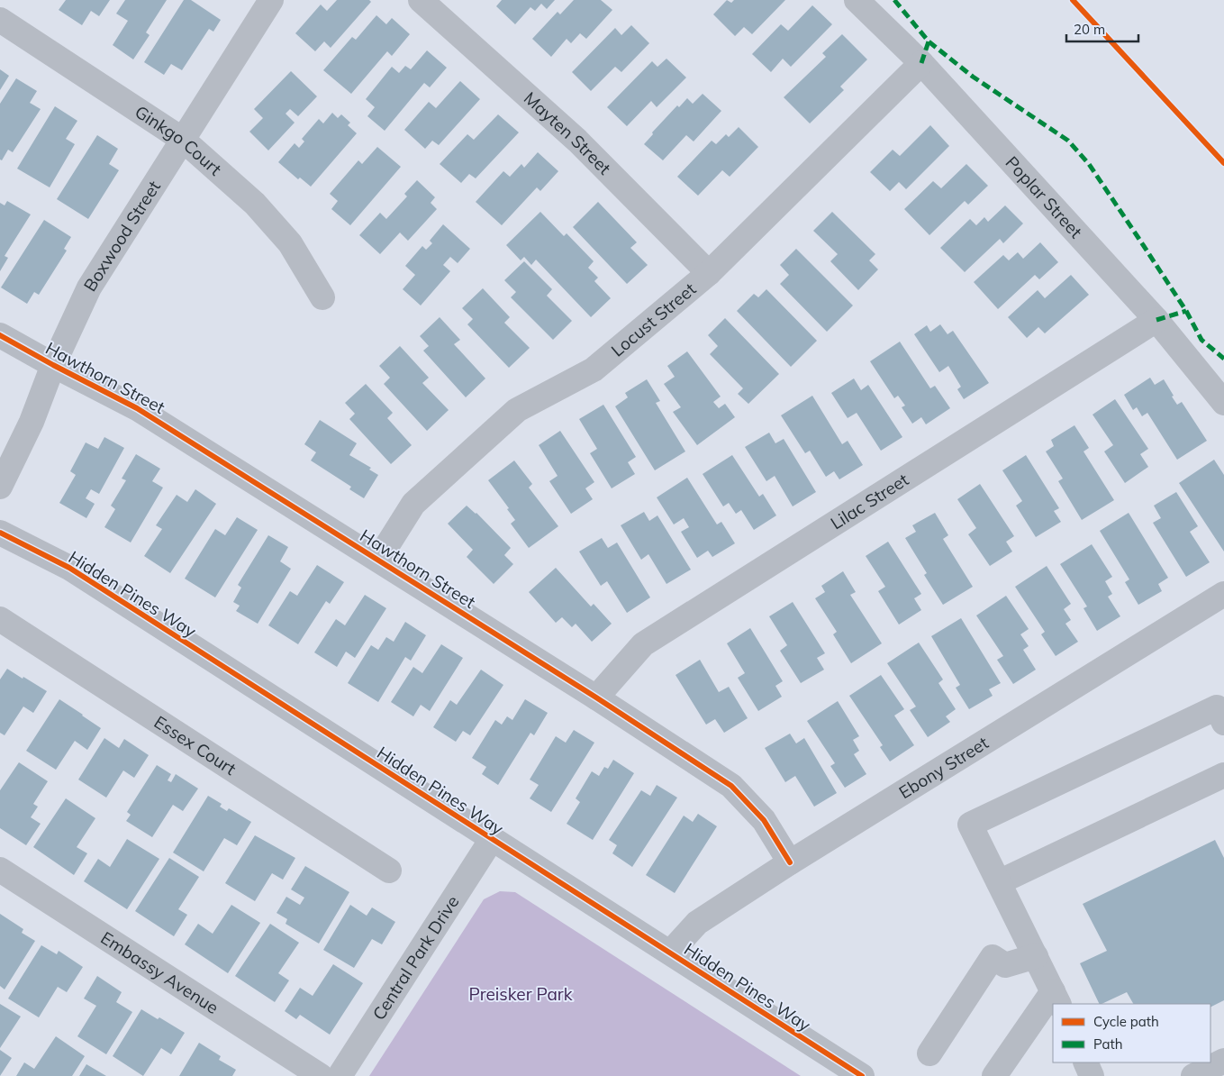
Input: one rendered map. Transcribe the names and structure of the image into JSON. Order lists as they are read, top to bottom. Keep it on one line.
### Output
{"streets":{"street":["Mayten Street","Ginkgo Court","Poplar Street","Boxwood Street","Locust Street","Hawthorn Street","Lilac Street","Hidden Pines Way","Essex Court","Ebony Street","Central Park Drive","Embassy Avenue"]},"crossings":[["Mayten Street","Locust Street"],["Ginkgo Court","Boxwood Street"],["Poplar Street","Locust Street"],["Poplar Street","Lilac Street"],["Boxwood Street","Hawthorn Street"],["Locust Street","Hawthorn Street"],["Hawthorn Street","Lilac Street"],["Hawthorn Street","Ebony Street"],["Hidden Pines Way","Ebony Street"],["Hidden Pines Way","Central Park Drive"]],"parks":["Preisker Park"],"legend":["Cycle path","Path"],"scale_bar":"20 m"}
